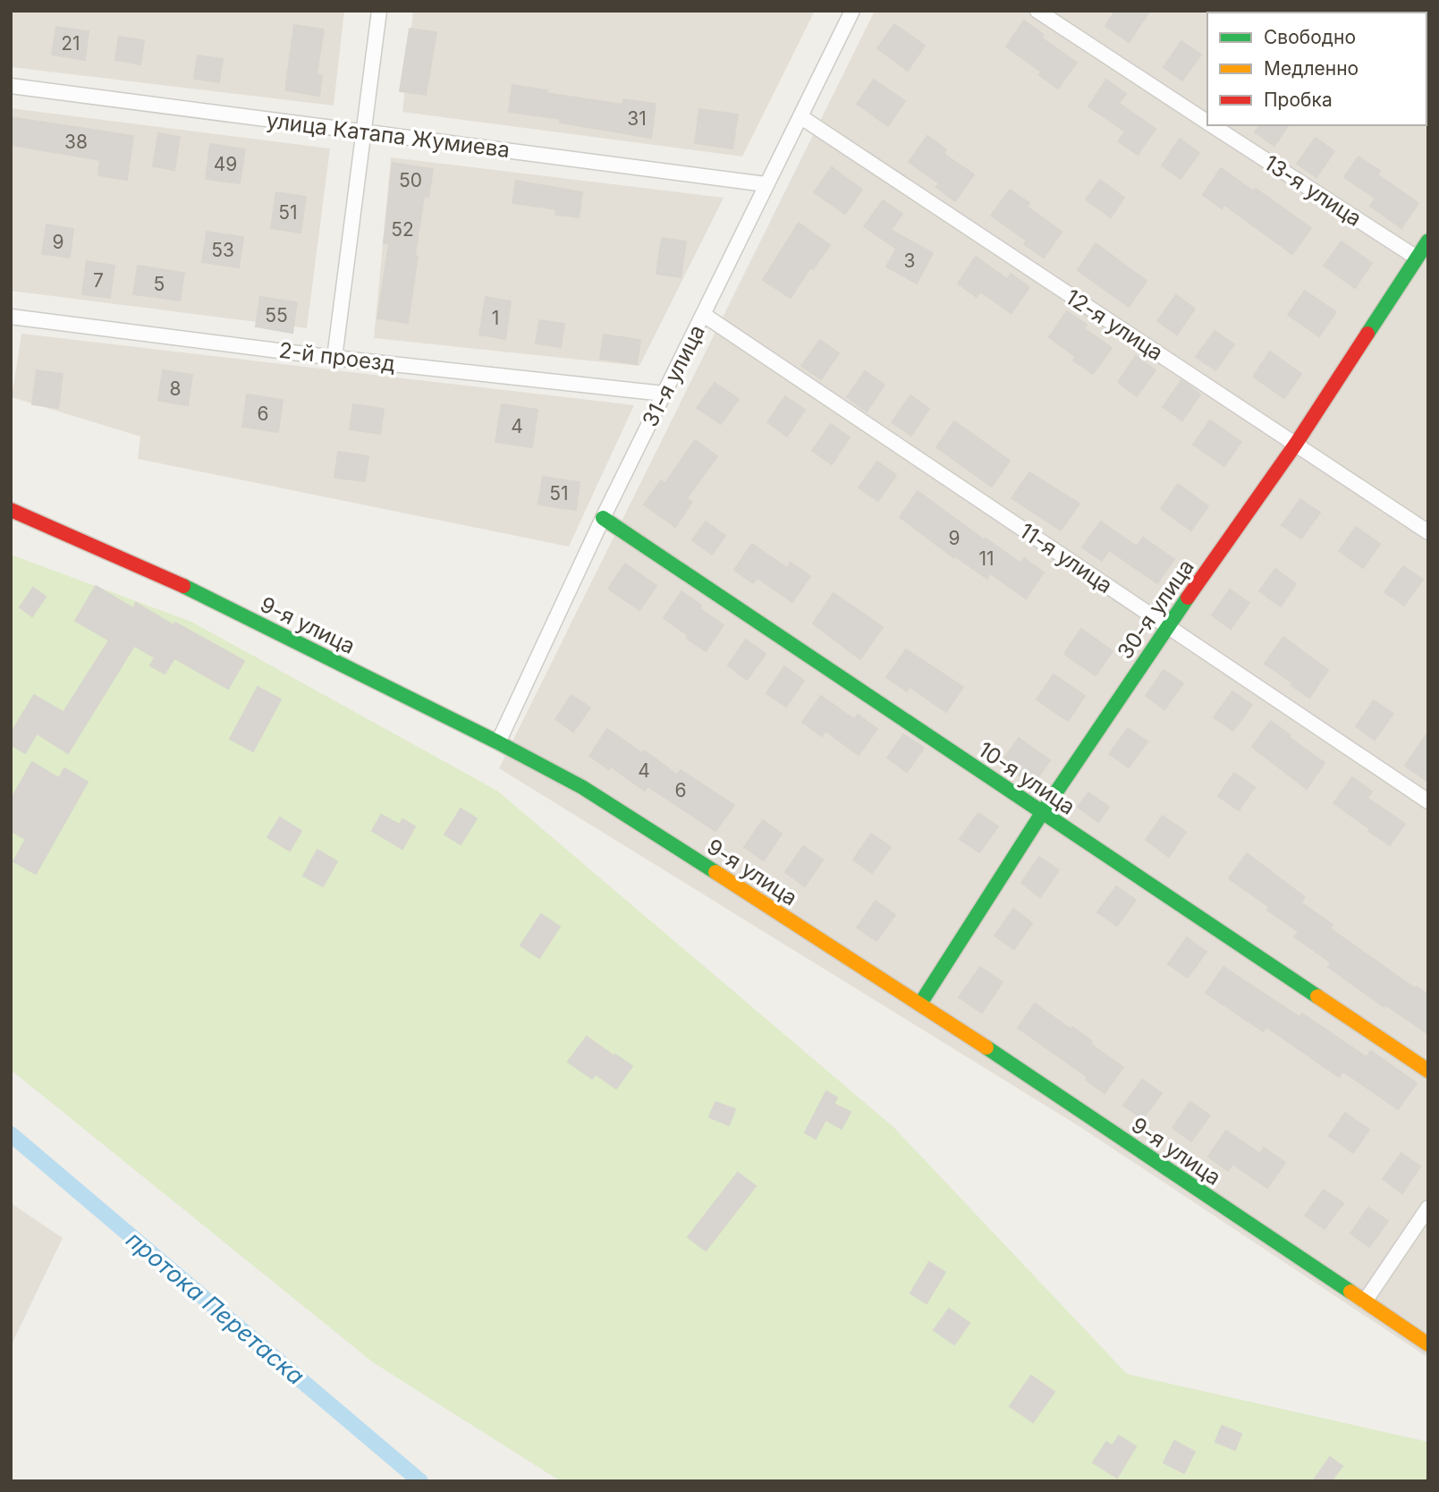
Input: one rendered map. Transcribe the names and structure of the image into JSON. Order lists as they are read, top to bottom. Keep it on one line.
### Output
{"streets":{"street":["улица Катапа Жумиева","13-я улица","12-я улица","2-й проезд","31-я улица","11-я улица","30-я улица","9-я улица","10-я улица"]},"crossings":[["улица Катапа Жумиева","31-я улица"],["13-я улица","30-я улица"],["12-я улица","31-я улица"],["12-я улица","30-я улица"],["2-й проезд","31-я улица"],["31-я улица","11-я улица"],["31-я улица","9-я улица"],["31-я улица","10-я улица"],["11-я улица","30-я улица"],["30-я улица","9-я улица"],["30-я улица","10-я улица"]],"water":["протока Перетаска"],"house_numbers":["21","31","38","49","50","51","52","9","53","3","7","5","55","1","8","6","4","51","9","11","4","6"],"legend":["Свободно","Медленно","Пробка"]}
